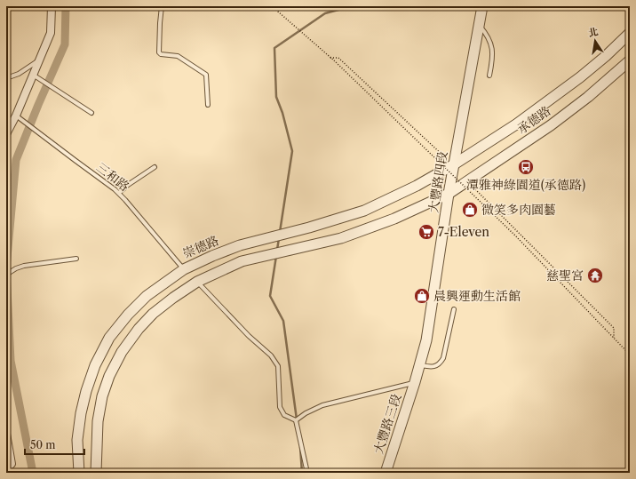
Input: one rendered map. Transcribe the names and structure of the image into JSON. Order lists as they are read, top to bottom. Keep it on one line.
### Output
{"streets":{"street":["承德路","大豐路四段","崇德路","大豐路三段"],"lane":["三和路"]},"crossings":[["承德路","大豐路四段"],["承德路","崇德路"],["三和路","崇德路"],["大豐路四段","崇德路"],["大豐路四段","大豐路三段"]],"places":{"bus stop":["潭雅神綠園道(承德路)"],"shop":["微笑多肉園藝","晨興運動生活館"],"supermarket":["7-Eleven"],"temple":["慈聖宮"]},"scale_bar":"50 m","north":"top"}
